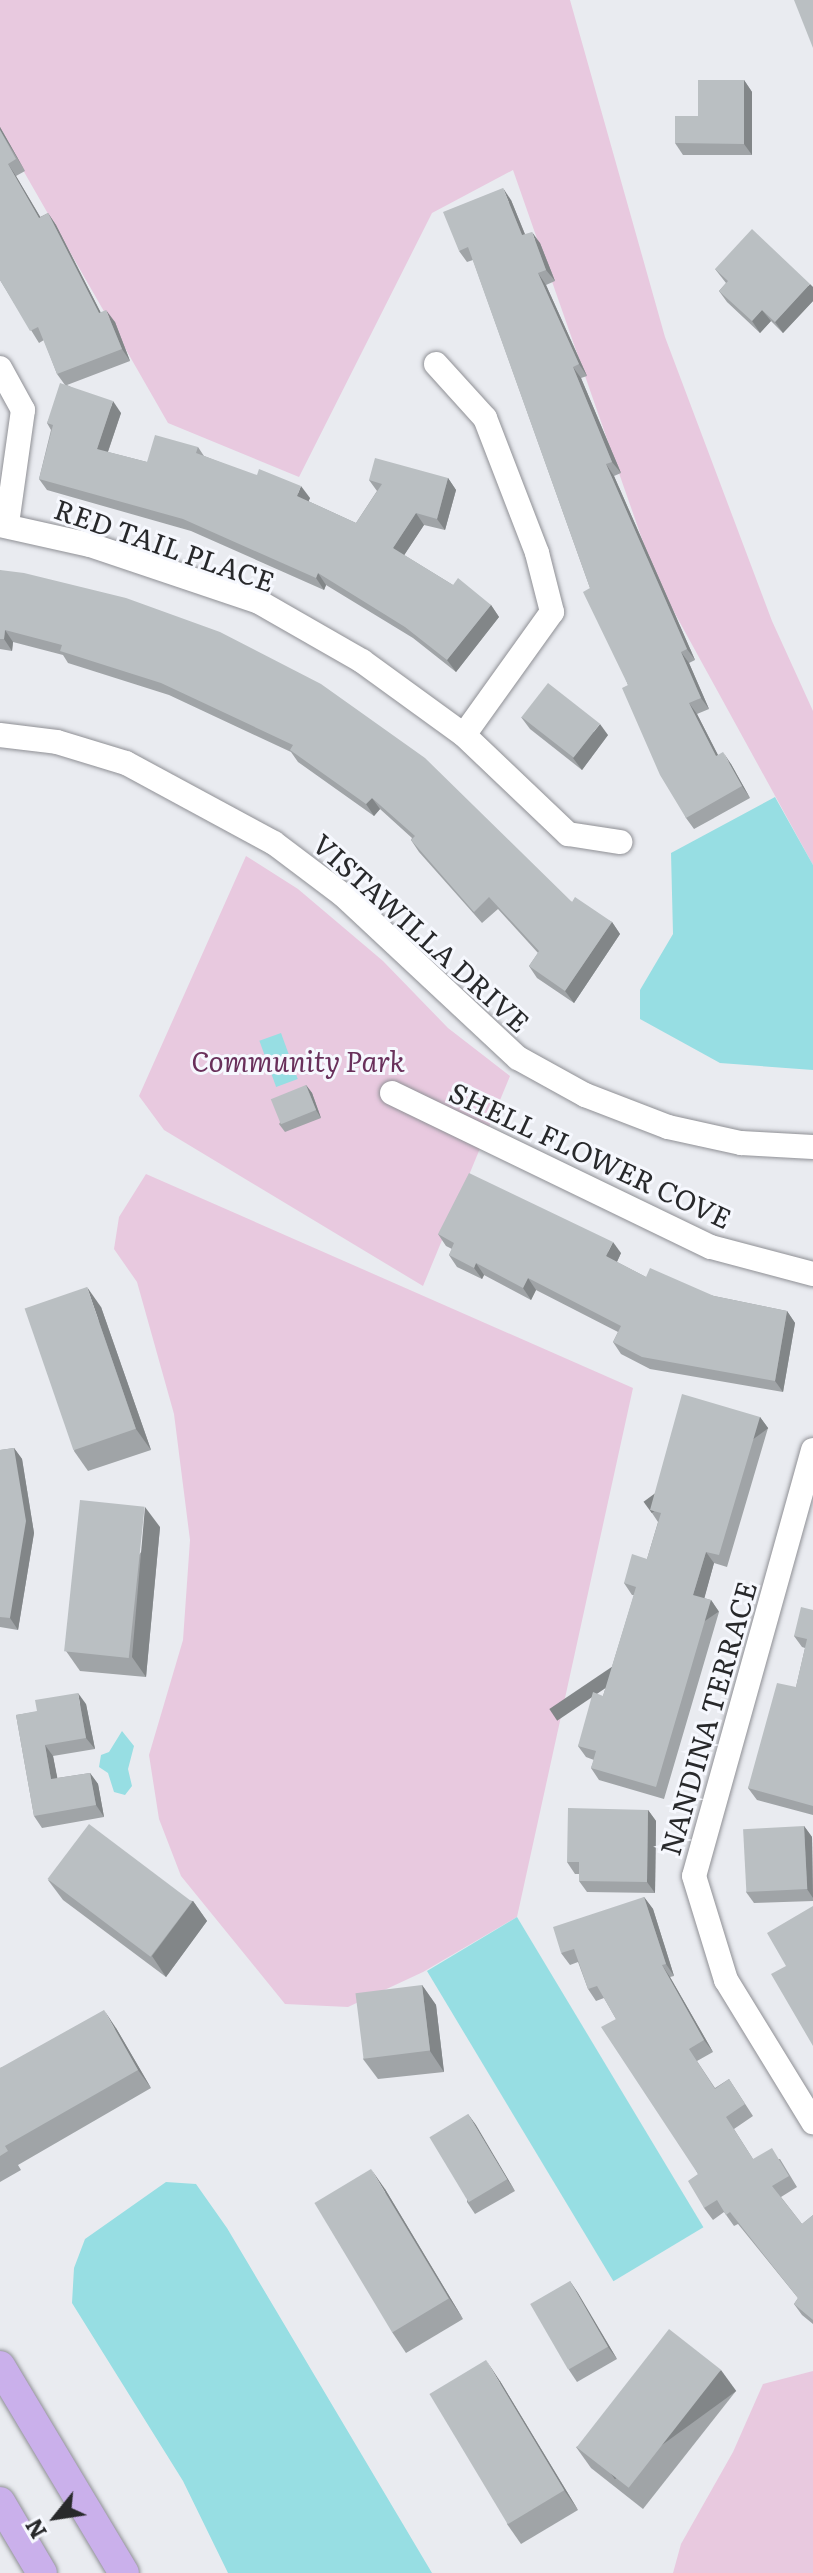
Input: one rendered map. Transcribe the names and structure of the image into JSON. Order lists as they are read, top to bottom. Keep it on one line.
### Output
{"streets":{"street":["RED TAIL PLACE","VISTAWILLA DRIVE","SHELL FLOWER COVE","NANDINA TERRACE"]},"parks":["Community Park"],"north":"bottom left"}
